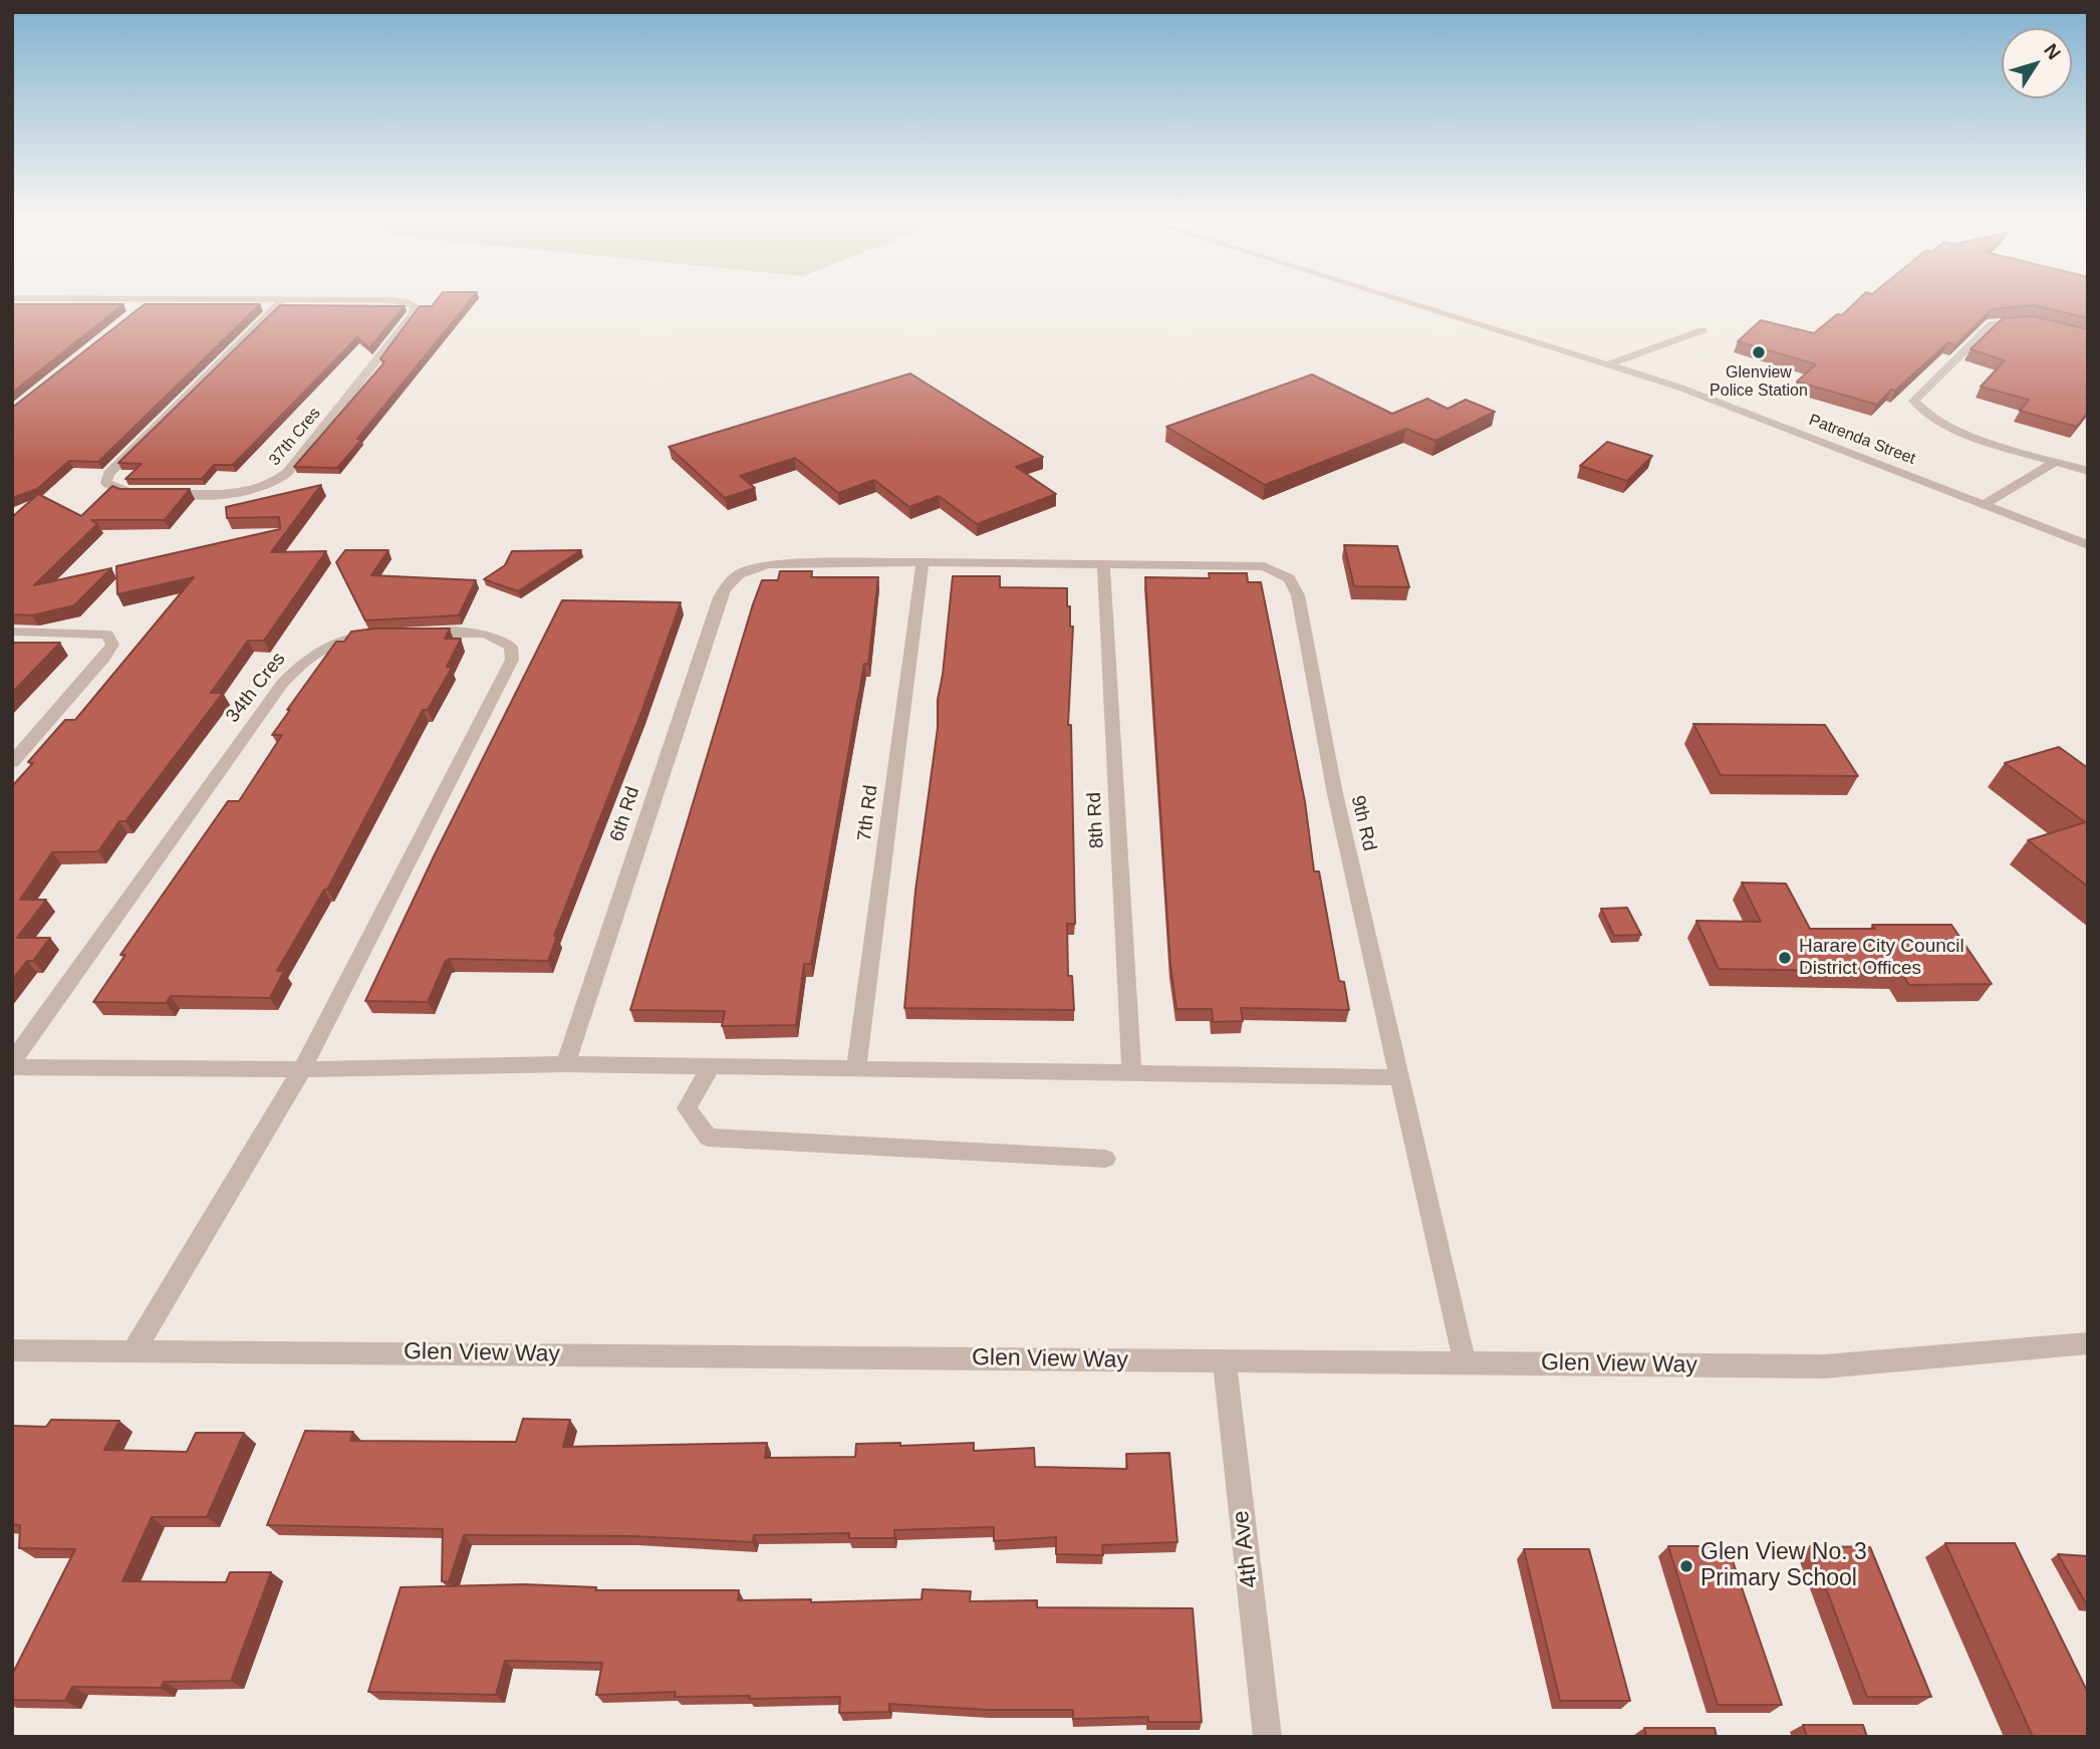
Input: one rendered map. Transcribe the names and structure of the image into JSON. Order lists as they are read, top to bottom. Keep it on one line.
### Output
{"streets":{"street":["37th Cres","Patrenda Street","34th Cres","7th Rd","6th Rd","8th Rd","9th Rd","Glen View Way","4th Ave"]},"crossings":[["7th Rd","6th Rd"],["8th Rd","9th Rd"],["9th Rd","Glen View Way"],["Glen View Way","4th Ave"]],"places":["Glenview Police Station","Harare City Council District Offices","Glen View No. 3 Primary School"],"north":"top right"}
